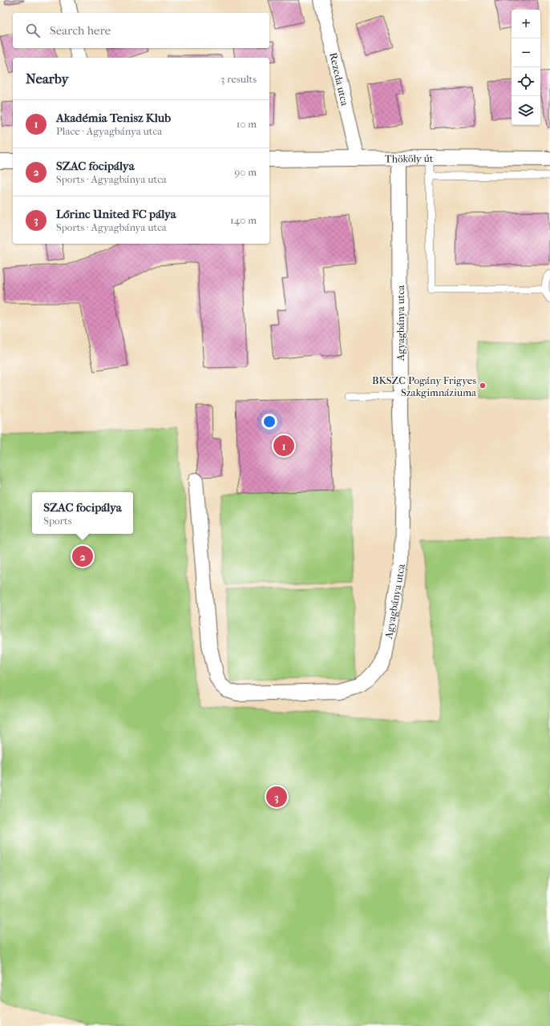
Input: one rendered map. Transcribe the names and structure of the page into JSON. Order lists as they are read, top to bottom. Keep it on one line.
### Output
{"streets":{"street":["Rezeda utca","Thököly út","Agyagbánya utca"]},"crossings":[["Rezeda utca","Thököly út"],["Thököly út","Agyagbánya utca"]],"places":["BKSZC Pogány Frigyes Szakgimnáziuma"],"page":{"map_buttons":["+","−"],"search":"Search here","heading":["Nearby","3 results"],"list":[{"mark":"1","name":"Akadémia Tenisz Klub","note":"Place · Agyagbánya utca","value":"10 m"},{"mark":"2","name":"SZAC focipálya","note":"Sports · Agyagbánya utca","value":"90 m"},{"mark":"3","name":"Lőrinc United FC pálya","note":"Sports · Agyagbánya utca","value":"140 m"}],"pins":["1","2","3"],"popup":["SZAC focipálya","Sports"]}}
